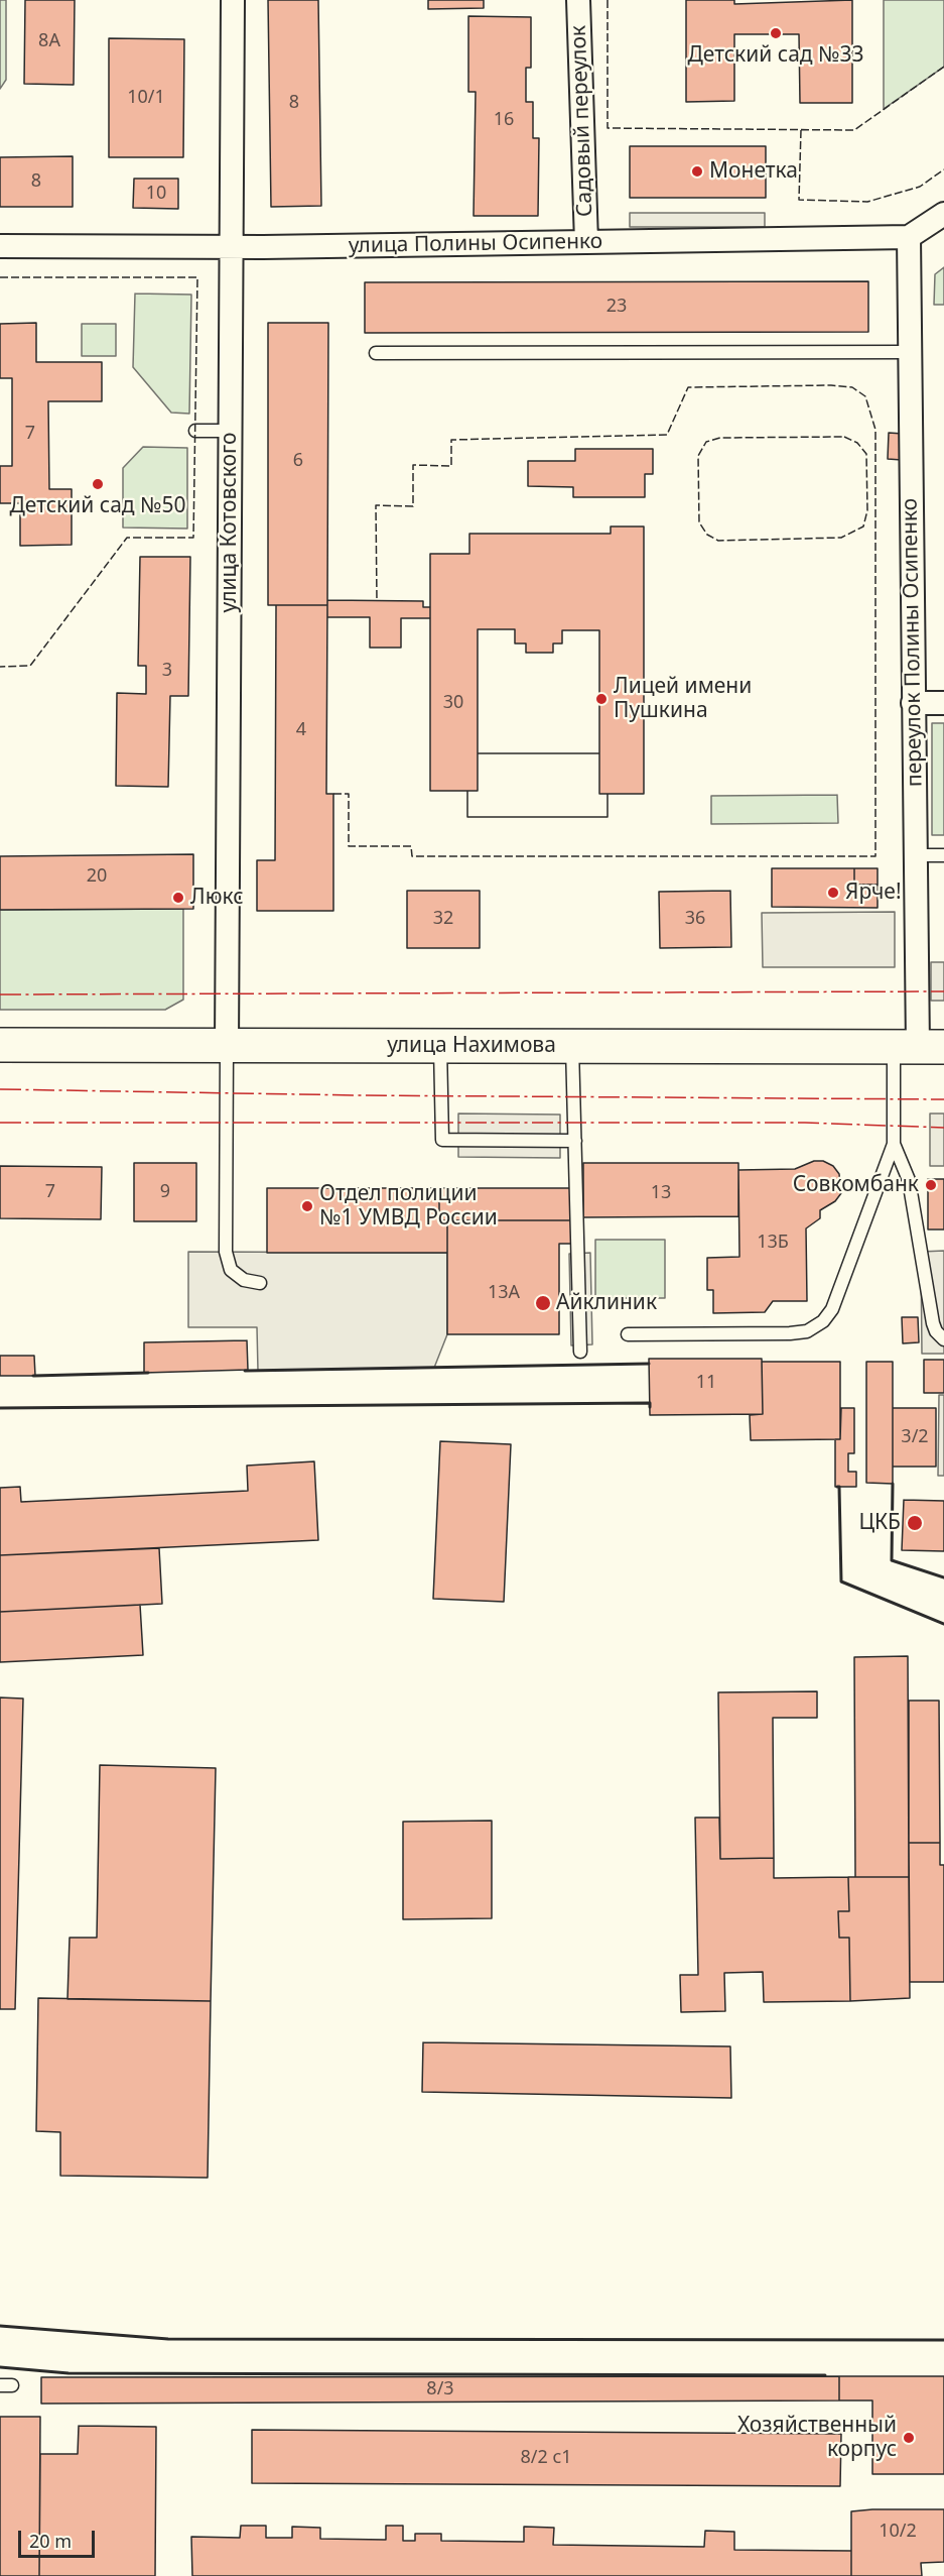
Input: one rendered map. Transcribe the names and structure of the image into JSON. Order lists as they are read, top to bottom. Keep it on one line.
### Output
{"streets":{"main road":["улица Нахимова"],"street":["Садовый переулок","улица Полины Осипенко","улица Котовского","переулок Полины Осипенко"]},"crossings":[["Садовый переулок","улица Полины Осипенко"],["улица Полины Осипенко","улица Котовского"],["улица Полины Осипенко","переулок Полины Осипенко"],["улица Котовского","улица Нахимова"],["переулок Полины Осипенко","улица Нахимова"]],"places":["Детский сад №33","Монетка","Детский сад №50","Лицей имени Пушкина","Ярче!","Люкс","Совкомбанк","Отдел полиции №1 УМВД России","Айклиник","ЦКБ","Хозяйственный корпус"],"house_numbers":["8А","10/1","8","16","8","10","23","7","6","3","30","4","20","32","36","7","9","13","13Б","13А","11","3/2","8/3","8/2 с1","10/2"],"scale_bar":"20 m"}
